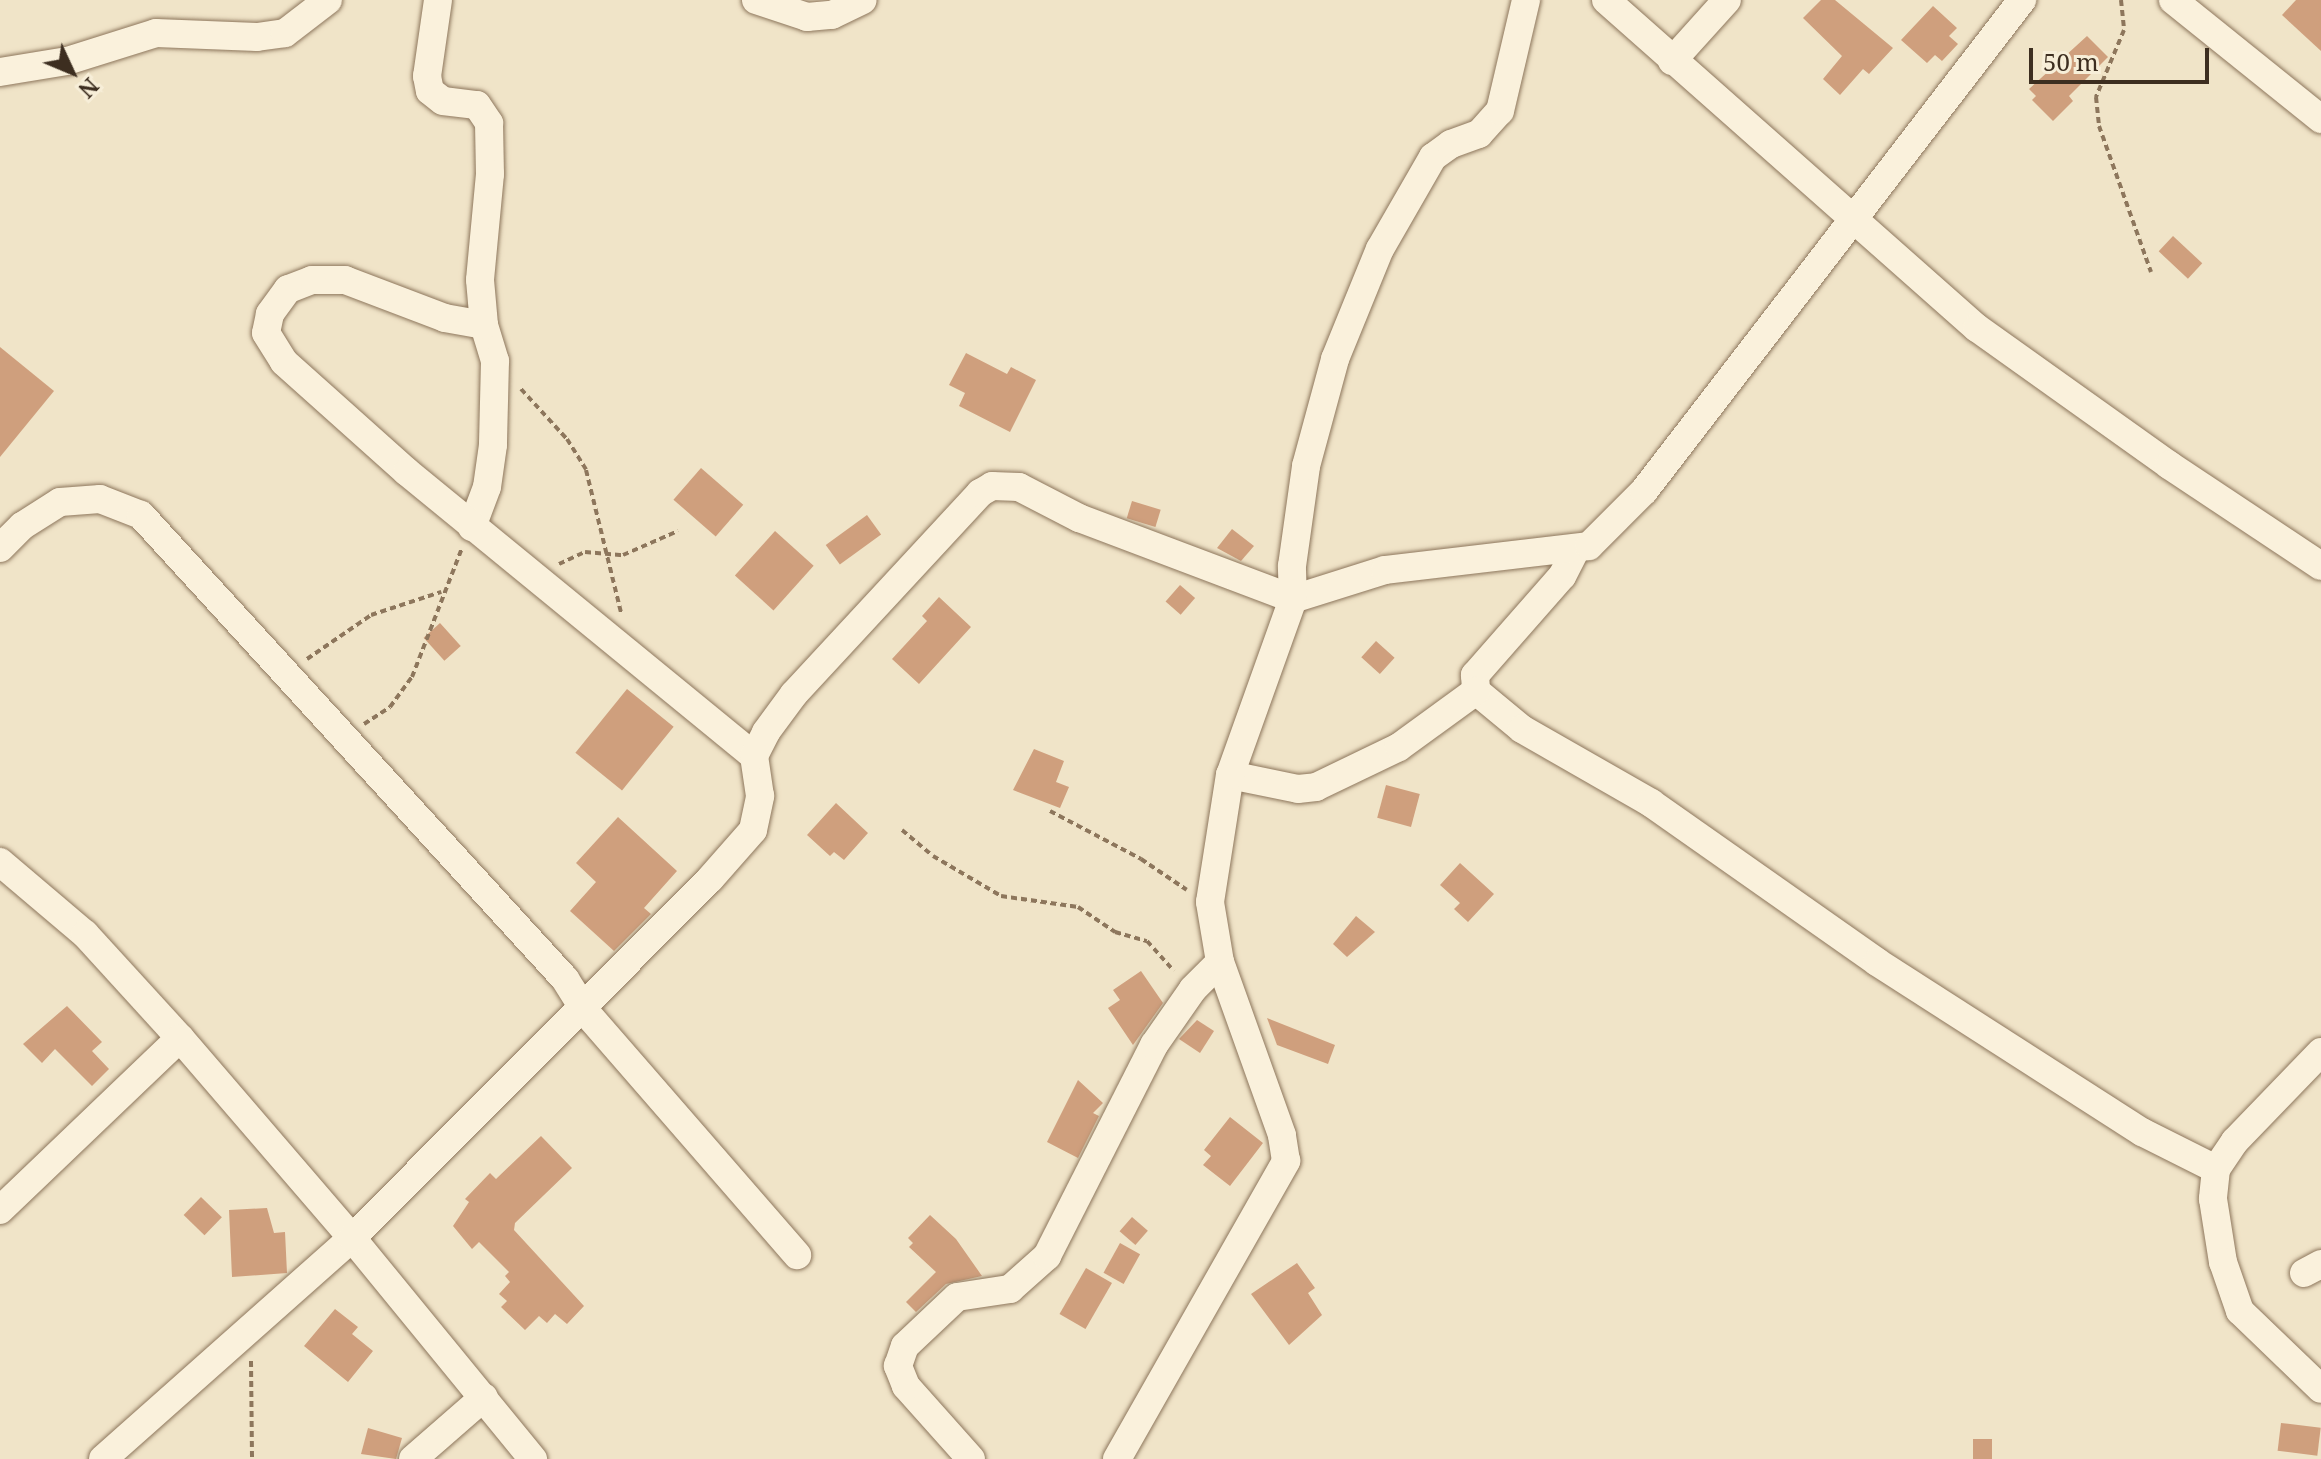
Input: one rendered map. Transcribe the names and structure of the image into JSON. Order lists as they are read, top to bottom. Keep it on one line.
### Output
{"scale_bar":"50 m","north":"bottom right"}
